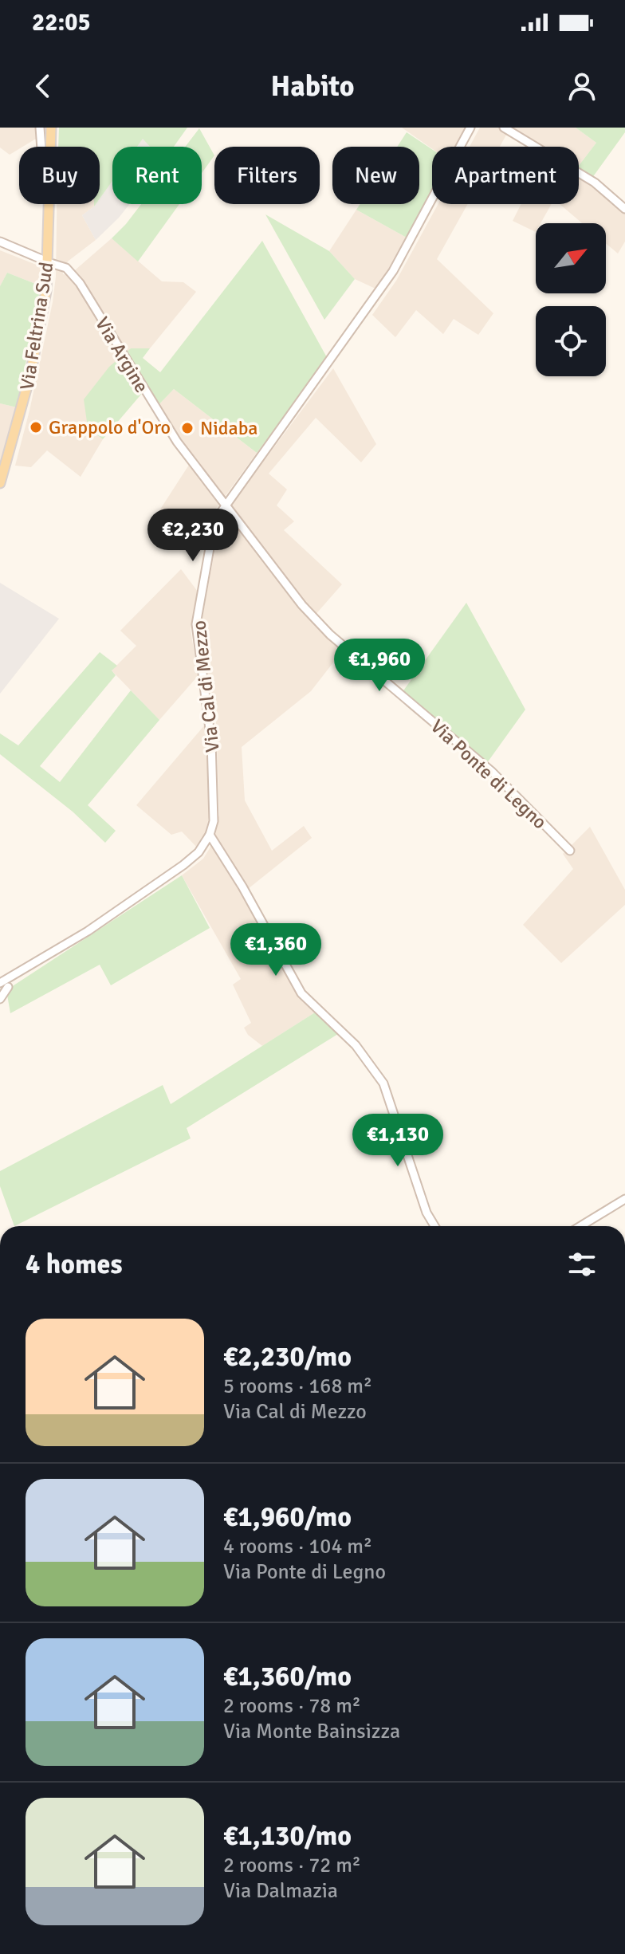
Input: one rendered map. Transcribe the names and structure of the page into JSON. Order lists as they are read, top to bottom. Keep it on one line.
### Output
{"streets":{"main road":["Via Feltrina Sud"],"street":["Via Argine","Via Cal di Mezzo","Via Ponte di Legno"]},"crossings":[["Via Feltrina Sud","Via Argine"],["Via Argine","Via Cal di Mezzo"],["Via Argine","Via Ponte di Legno"],["Via Cal di Mezzo","Via Ponte di Legno"]],"places":["Grappolo d'Oro","Nidaba"],"north":"top right","page":{"status":"22:05","header":"Habito","chip":["Buy","Rent","Filters","New","Apartment"],"price":["€2,230","€1,960","€1,360","€1,130"],"heading":"4 homes","list":[{"name":"€2,230/mo","note":"5 rooms · 168 m² · Via Cal di Mezzo"},{"name":"€1,960/mo","note":"4 rooms · 104 m² · Via Ponte di Legno"},{"name":"€1,360/mo","note":"2 rooms · 78 m² · Via Monte Bainsizza"},{"name":"€1,130/mo","note":"2 rooms · 72 m² · Via Dalmazia"}]}}
